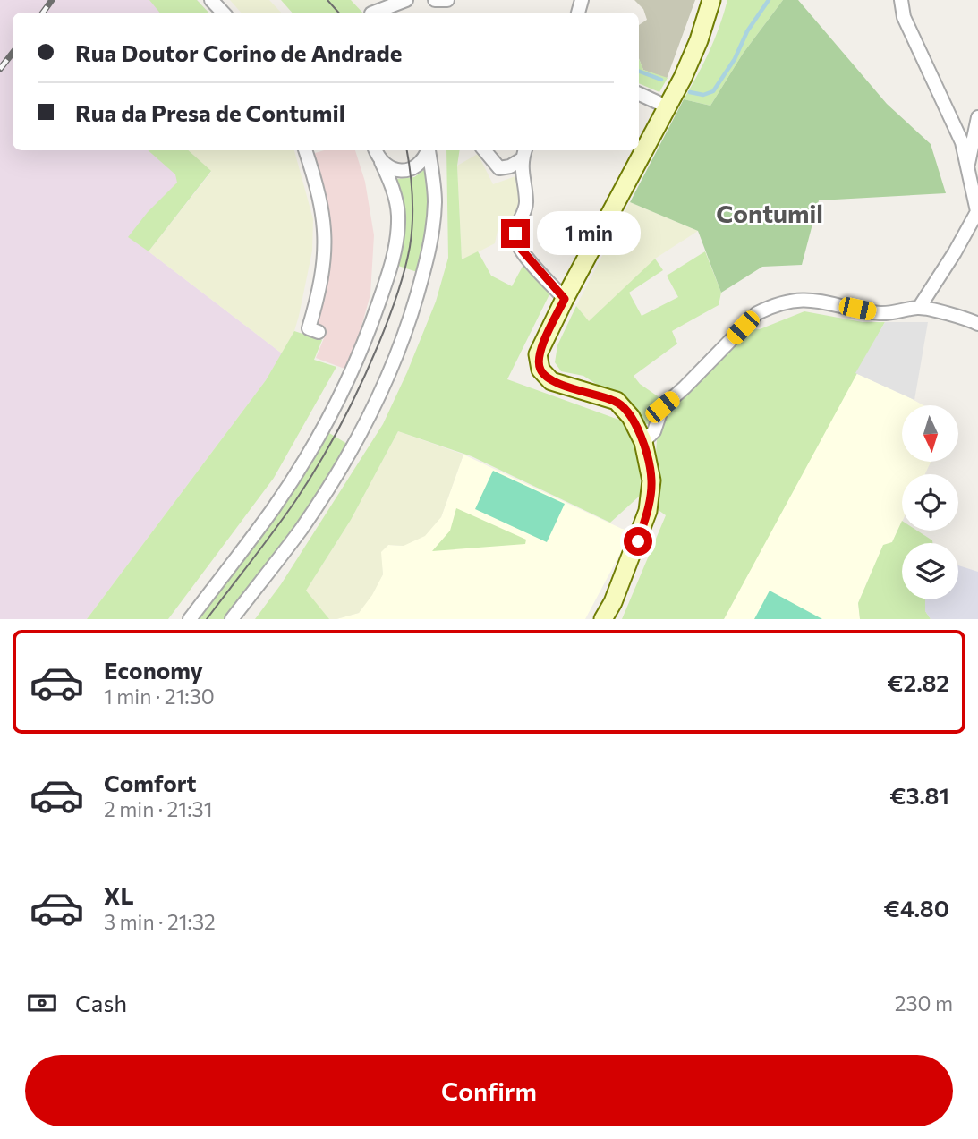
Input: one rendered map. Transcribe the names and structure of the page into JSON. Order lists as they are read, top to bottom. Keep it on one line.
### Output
{"districts":["Contumil"],"north":"bottom","page":{"banner":["Rua Doutor Corino de Andrade","Rua da Presa de Contumil"],"bubble":"1 min","list":[{"name":"Economy","note":"1 min · 21:30","value":"€2.82"},{"name":"Comfort","note":"2 min · 21:31","value":"€3.81"},{"name":"XL","note":"3 min · 21:32","value":"€4.80"}],"pay":["Cash","230 m"],"buttons":"Confirm"}}
